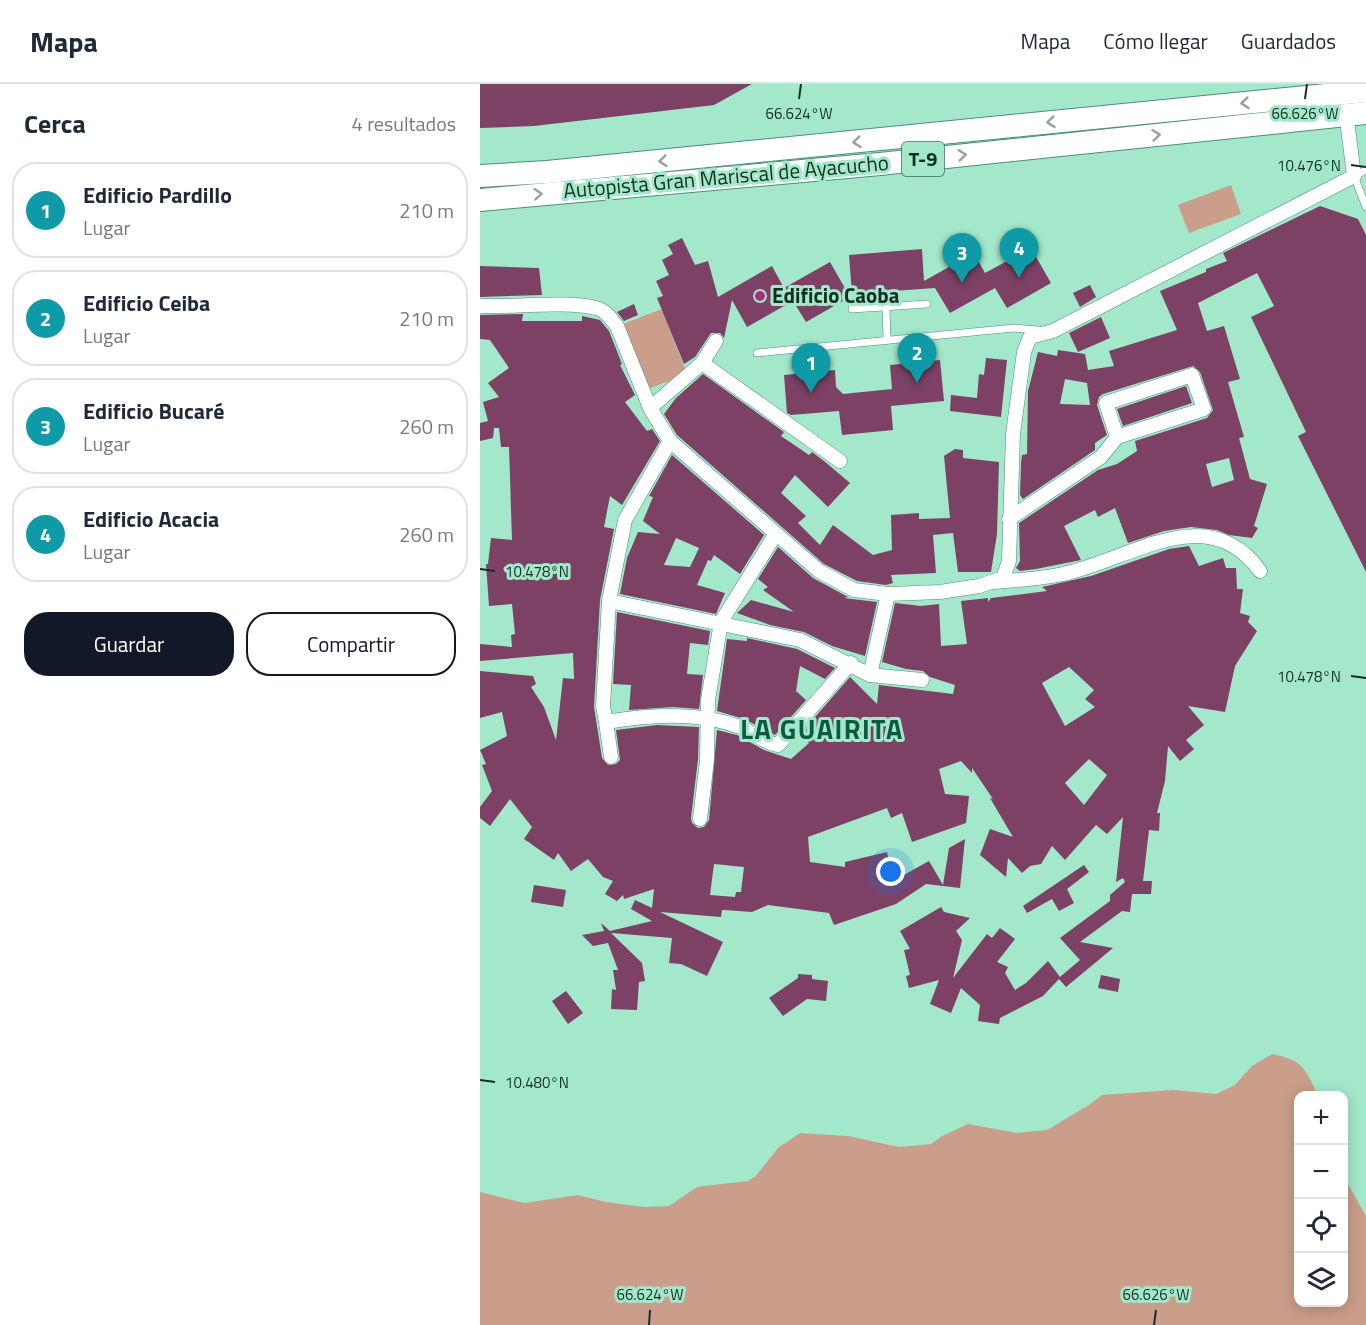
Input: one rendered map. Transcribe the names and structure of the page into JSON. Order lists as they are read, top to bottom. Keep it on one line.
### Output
{"streets":{"highway":["T-9","Autopista Gran Mariscal de Ayacucho"]},"districts":["LA GUAIRITA"],"places":["Edificio Caoba"],"page":{"header":"Mapa","nav":["Mapa","Cómo llegar","Guardados"],"heading":["Cerca","4 resultados"],"list":[{"mark":"1","name":"Edificio Pardillo","note":"Lugar","value":"210 m"},{"mark":"2","name":"Edificio Ceiba","note":"Lugar","value":"210 m"},{"mark":"3","name":"Edificio Bucaré","note":"Lugar","value":"260 m"},{"mark":"4","name":"Edificio Acacia","note":"Lugar","value":"260 m"}],"pins":["4","3","2","1"],"buttons":["Guardar","Compartir"],"map_buttons":["+","−"]},"coordinates":["66.624°W","66.626°W","10.476°N","10.478°N","10.480°N"]}
